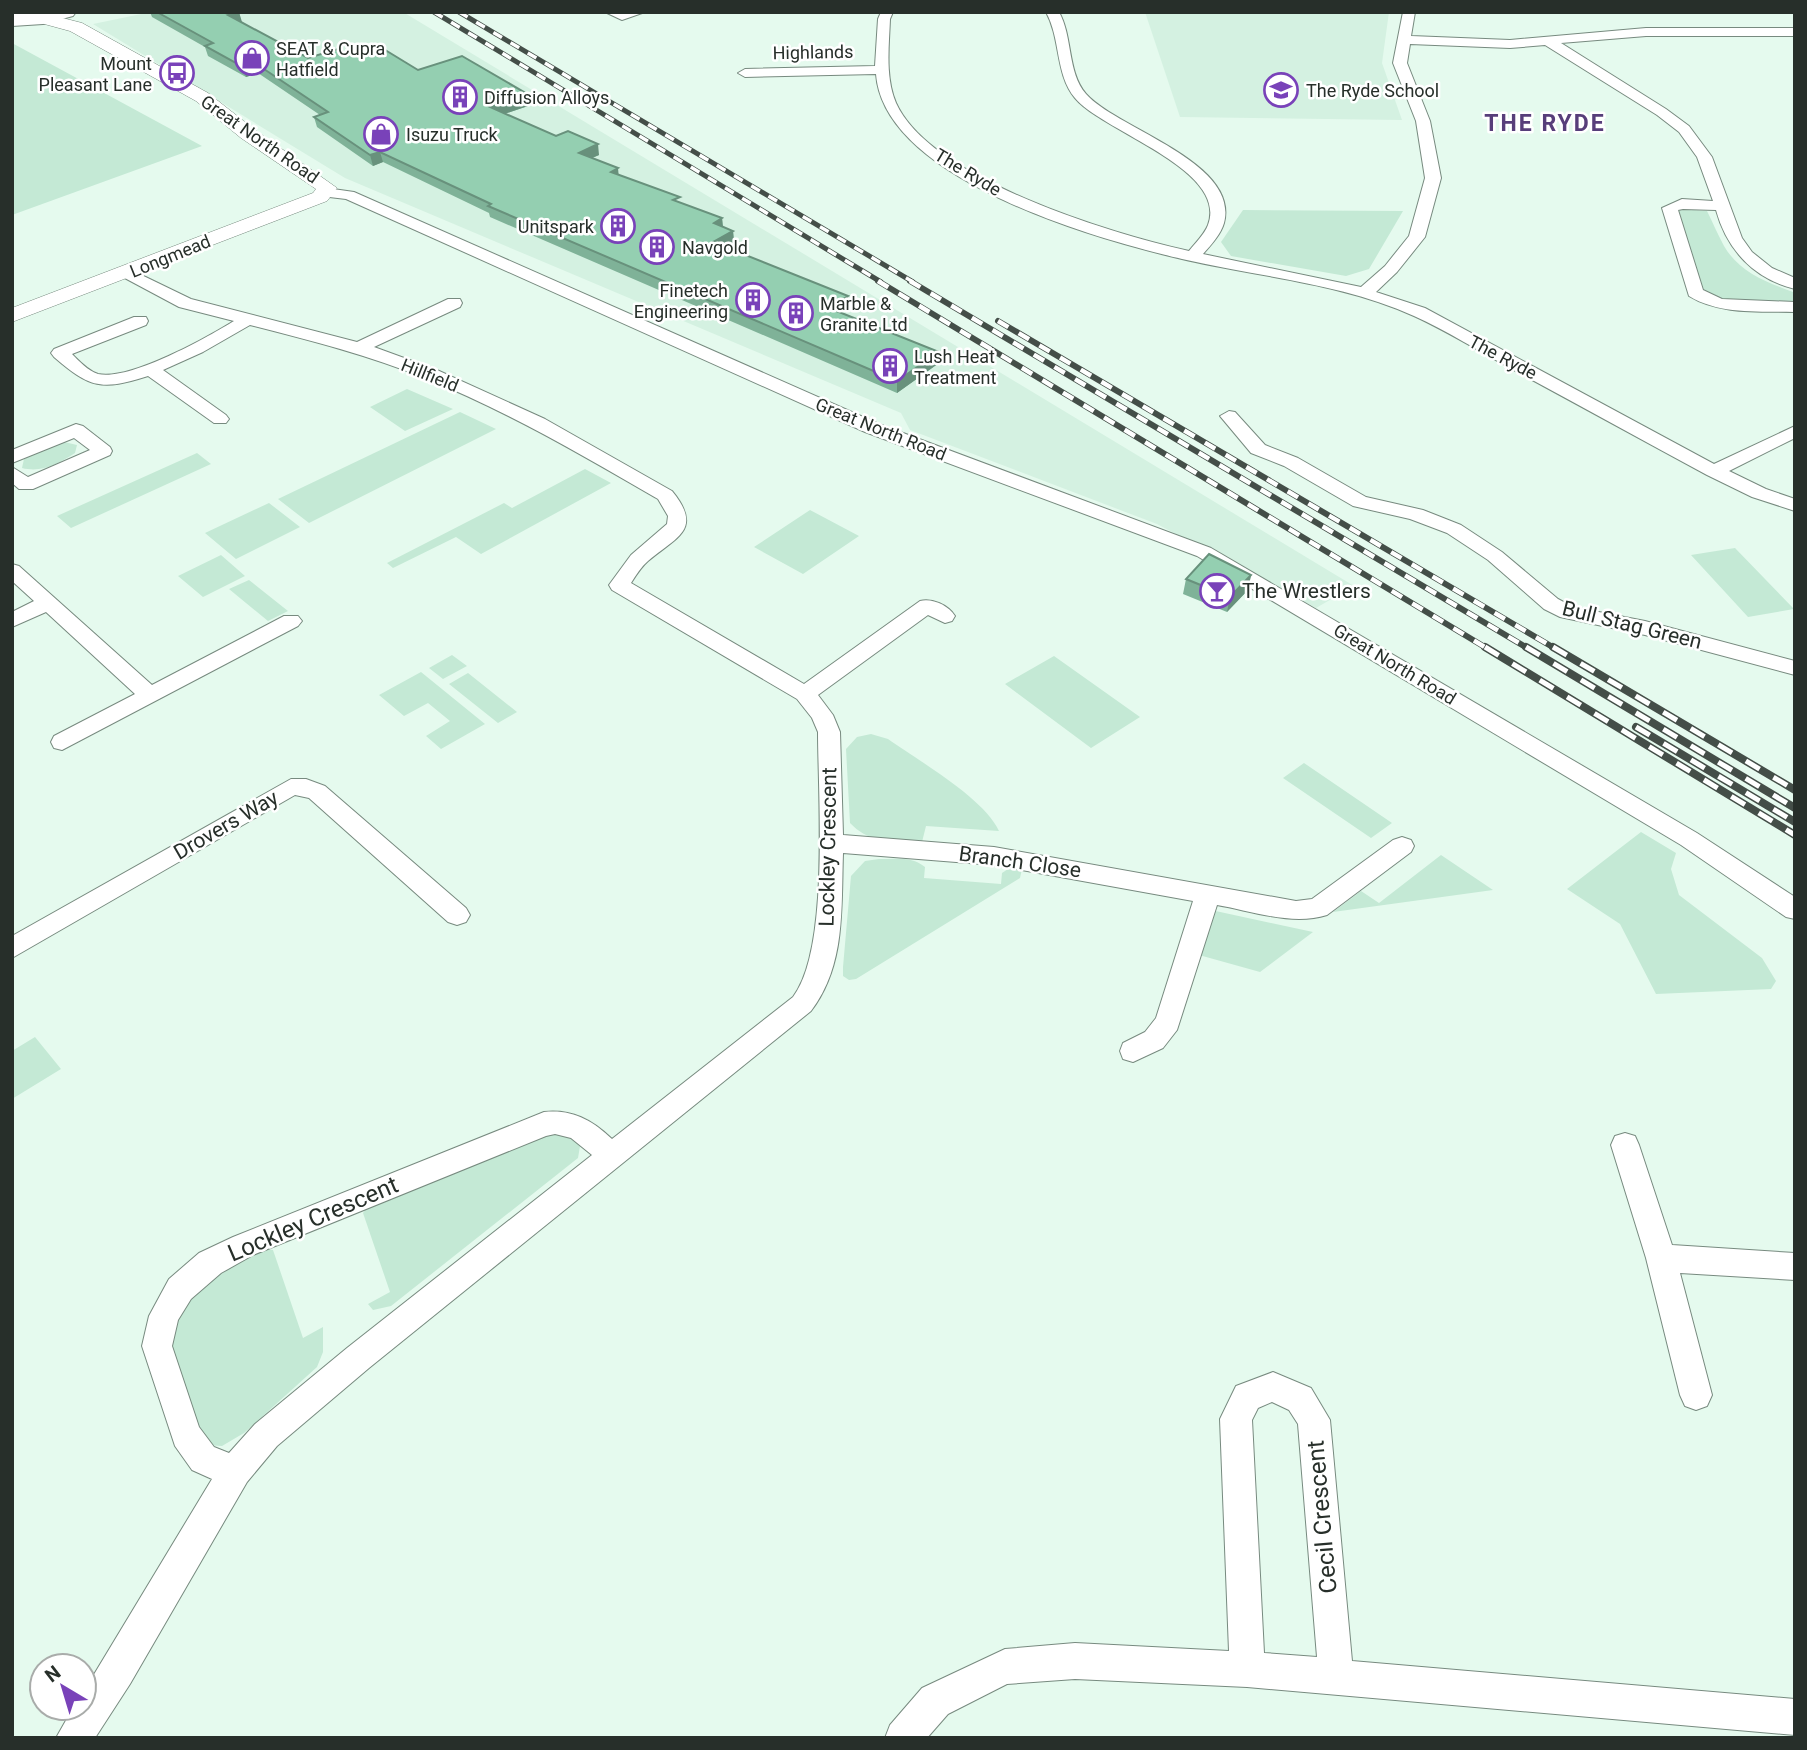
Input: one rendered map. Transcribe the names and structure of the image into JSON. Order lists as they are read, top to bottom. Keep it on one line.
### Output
{"streets":{"street":["Highlands","Great North Road","The Ryde","Longmead","Hillfield","Bull Stag Green","Drovers Way","Lockley Crescent","Branch Close","Cecil Crescent"]},"crossings":[["Highlands","The Ryde"],["Great North Road","Longmead"],["Longmead","Hillfield"],["Hillfield","Lockley Crescent"],["Lockley Crescent","Branch Close"]],"districts":["THE RYDE"],"places":{"shop":["SEAT & Cupra Hatfield","Isuzu Truck"],"bus stop":["Mount Pleasant Lane"],"school or university":["The Ryde School"],"building":["Diffusion Alloys","Unitspark","Navgold","Finetech Engineering","Marble & Granite Ltd","Lush Heat Treatment"],"bar":["The Wrestlers"]},"north":"top left"}
